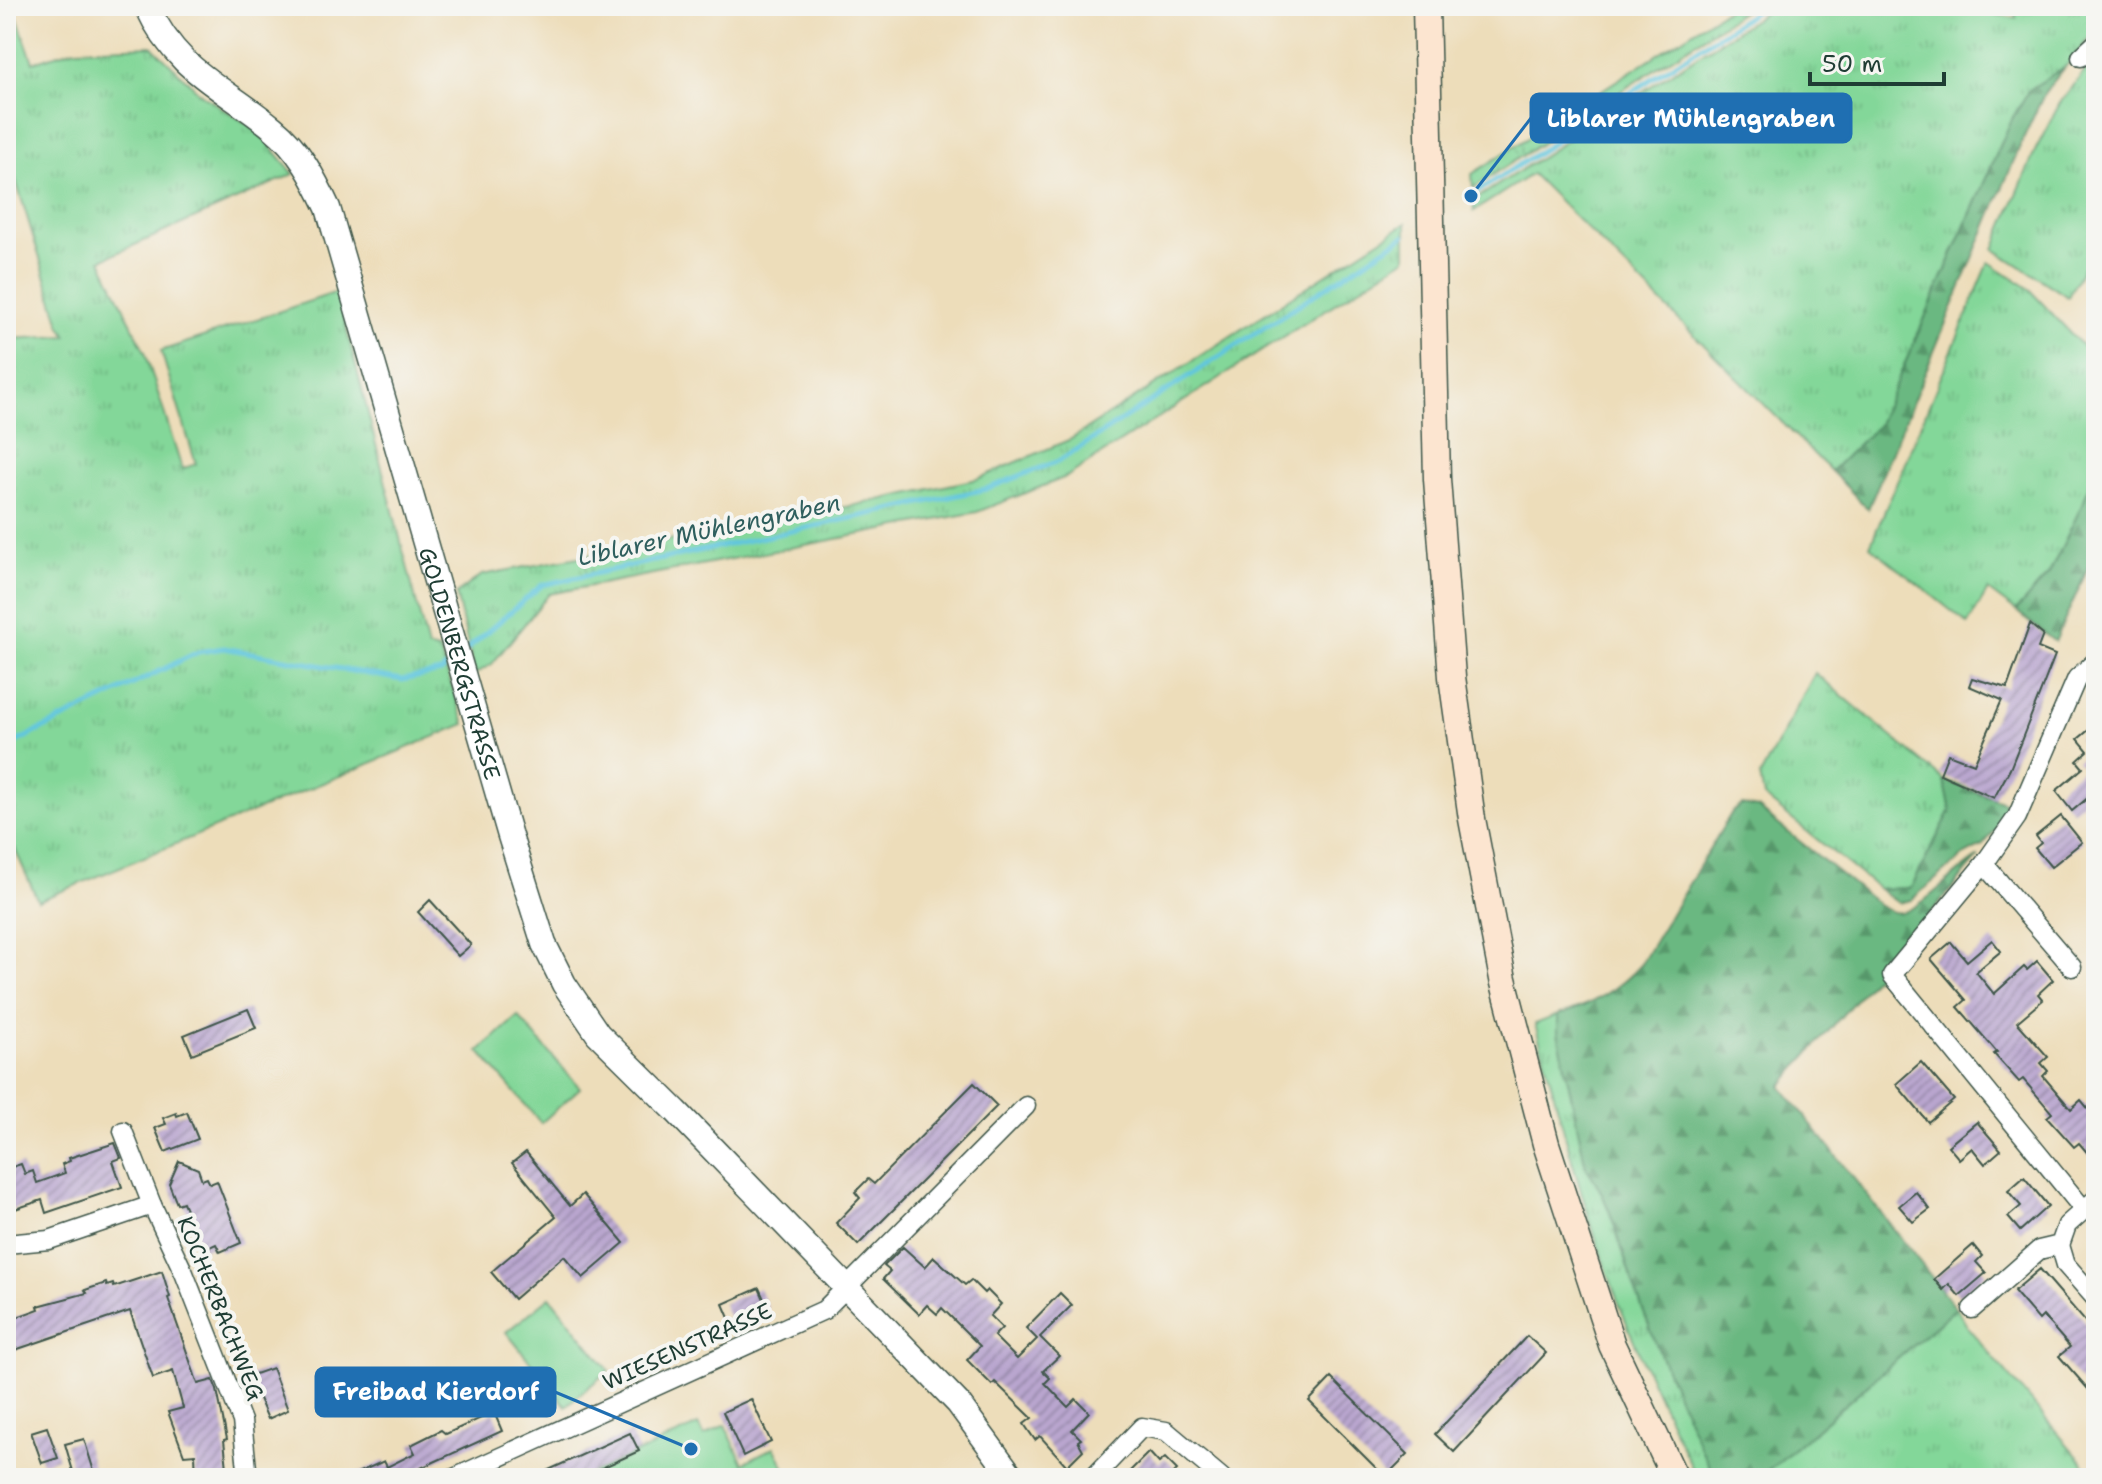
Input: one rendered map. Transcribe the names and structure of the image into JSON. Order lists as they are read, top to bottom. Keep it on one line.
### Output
{"streets":{"street":["GOLDENBERGSTRASSE","KOCHERBACHWEG","WIESENSTRASSE"]},"crossings":[["GOLDENBERGSTRASSE","WIESENSTRASSE"]],"water":["Liblarer Mühlengraben"],"places":["Liblarer Mühlengraben","Freibad Kierdorf"],"scale_bar":"50 m"}
